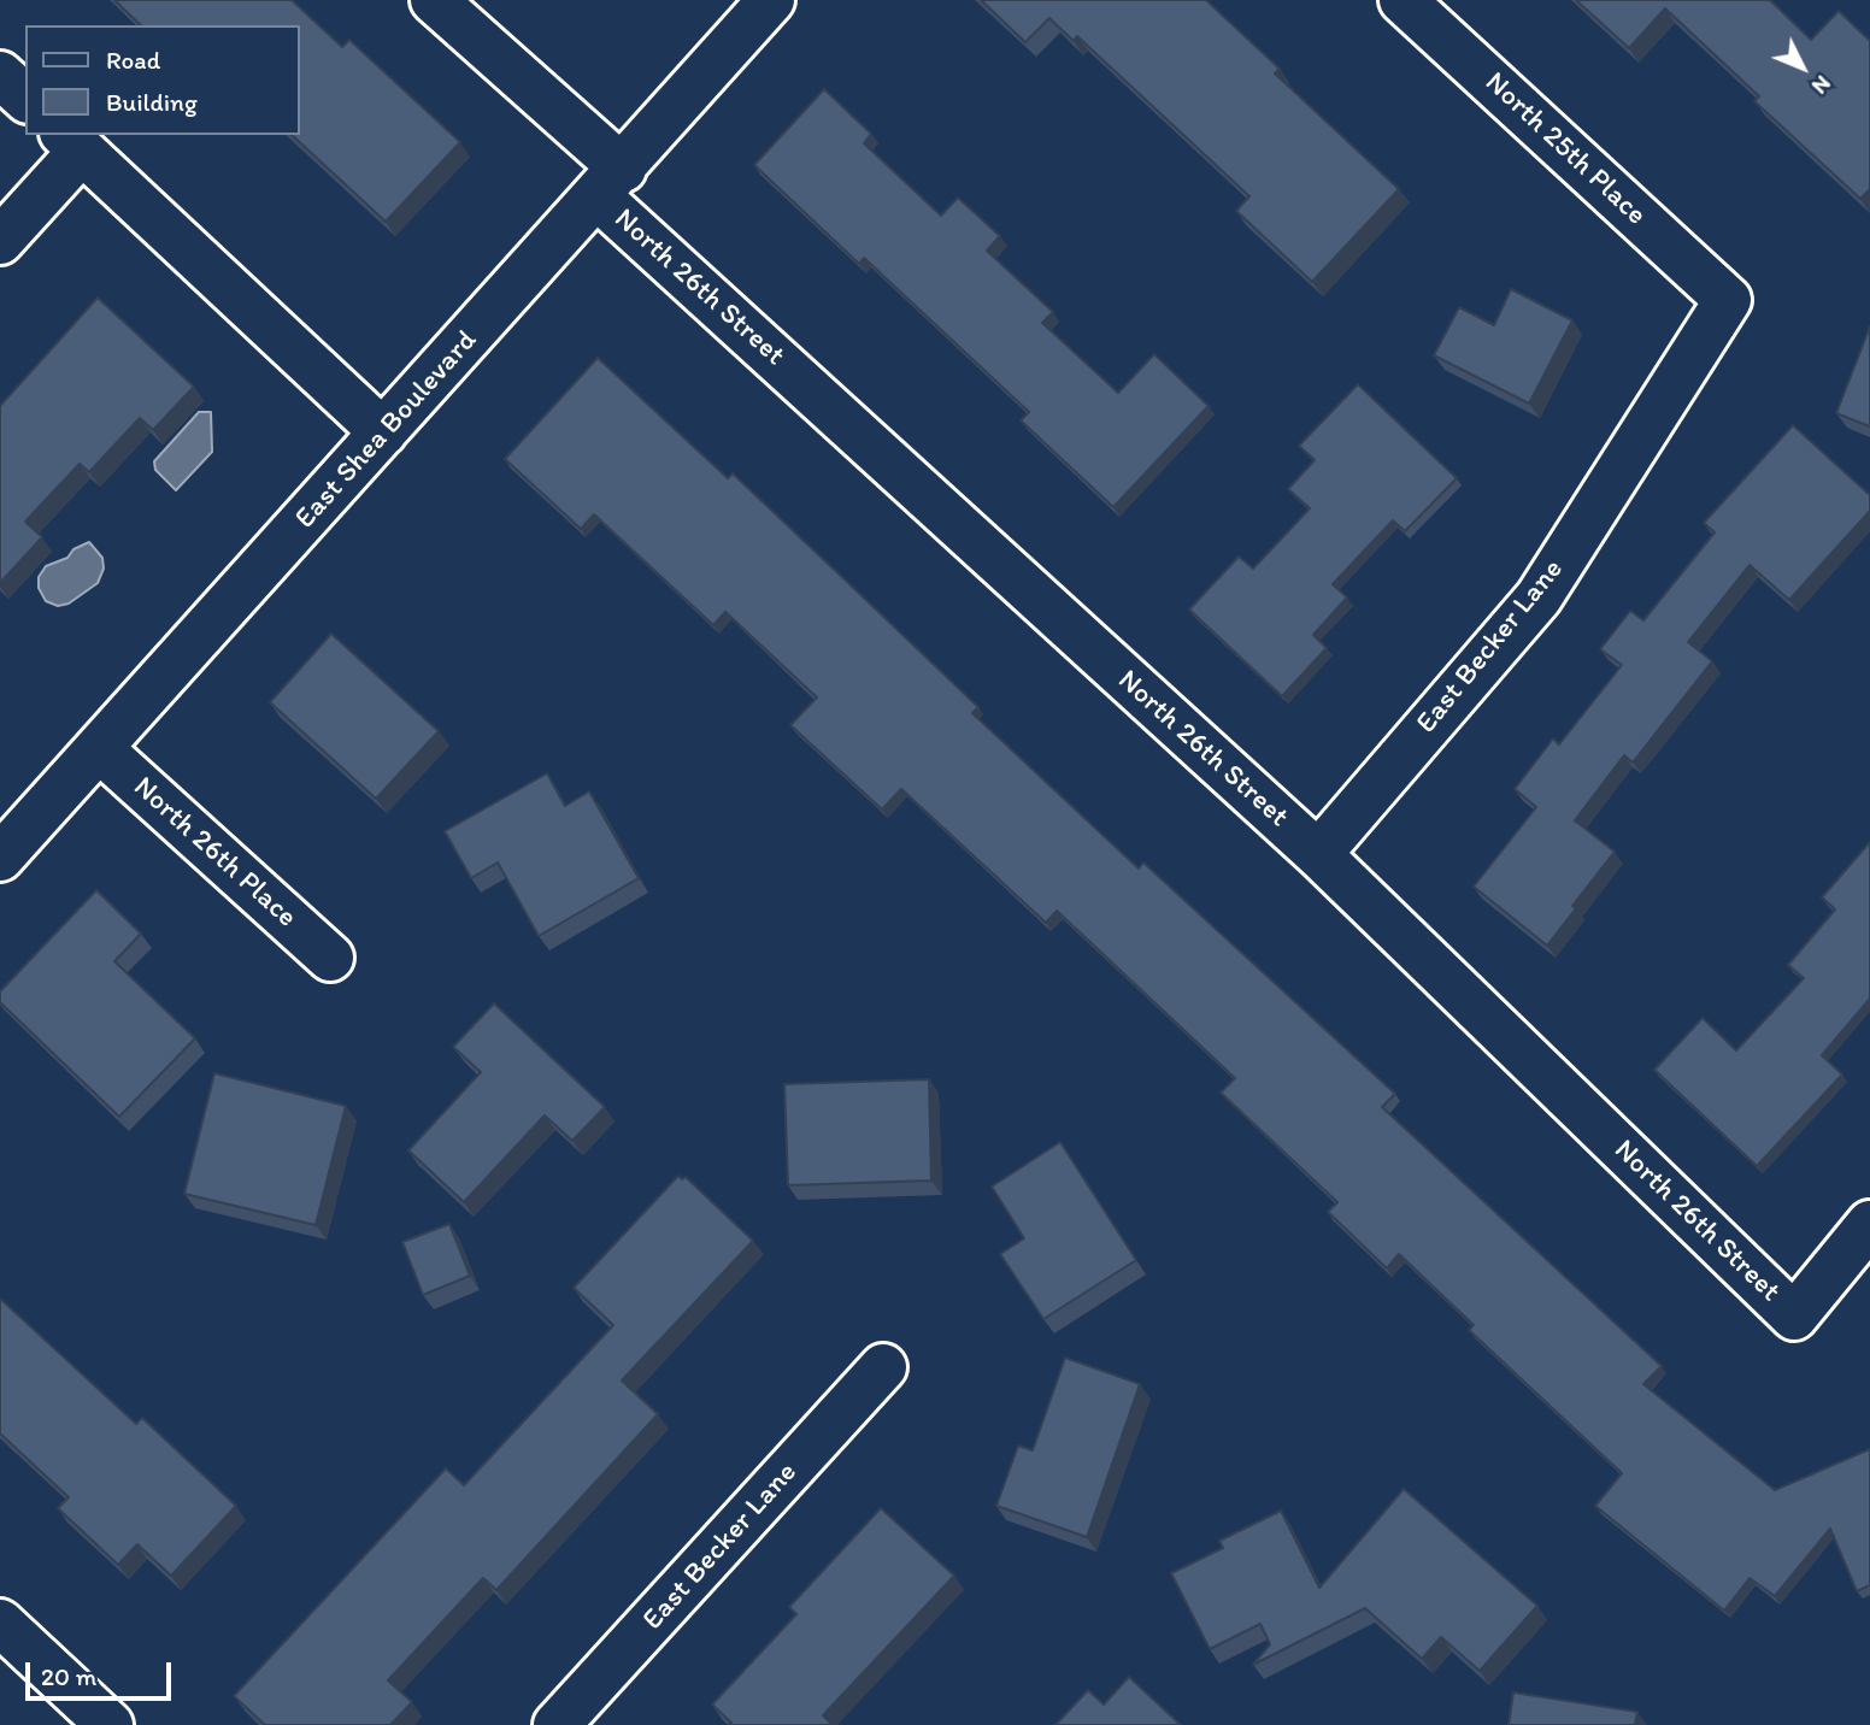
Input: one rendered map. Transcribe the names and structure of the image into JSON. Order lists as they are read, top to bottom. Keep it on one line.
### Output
{"streets":{"street":["North 25th Place","North 26th Street","East Shea Boulevard","East Becker Lane","North 26th Place"]},"crossings":[["North 25th Place","East Becker Lane"],["North 26th Street","East Shea Boulevard"],["North 26th Street","East Becker Lane"],["East Shea Boulevard","North 26th Place"]],"legend":["Road","Building"],"scale_bar":"20 m","north":"bottom right"}
